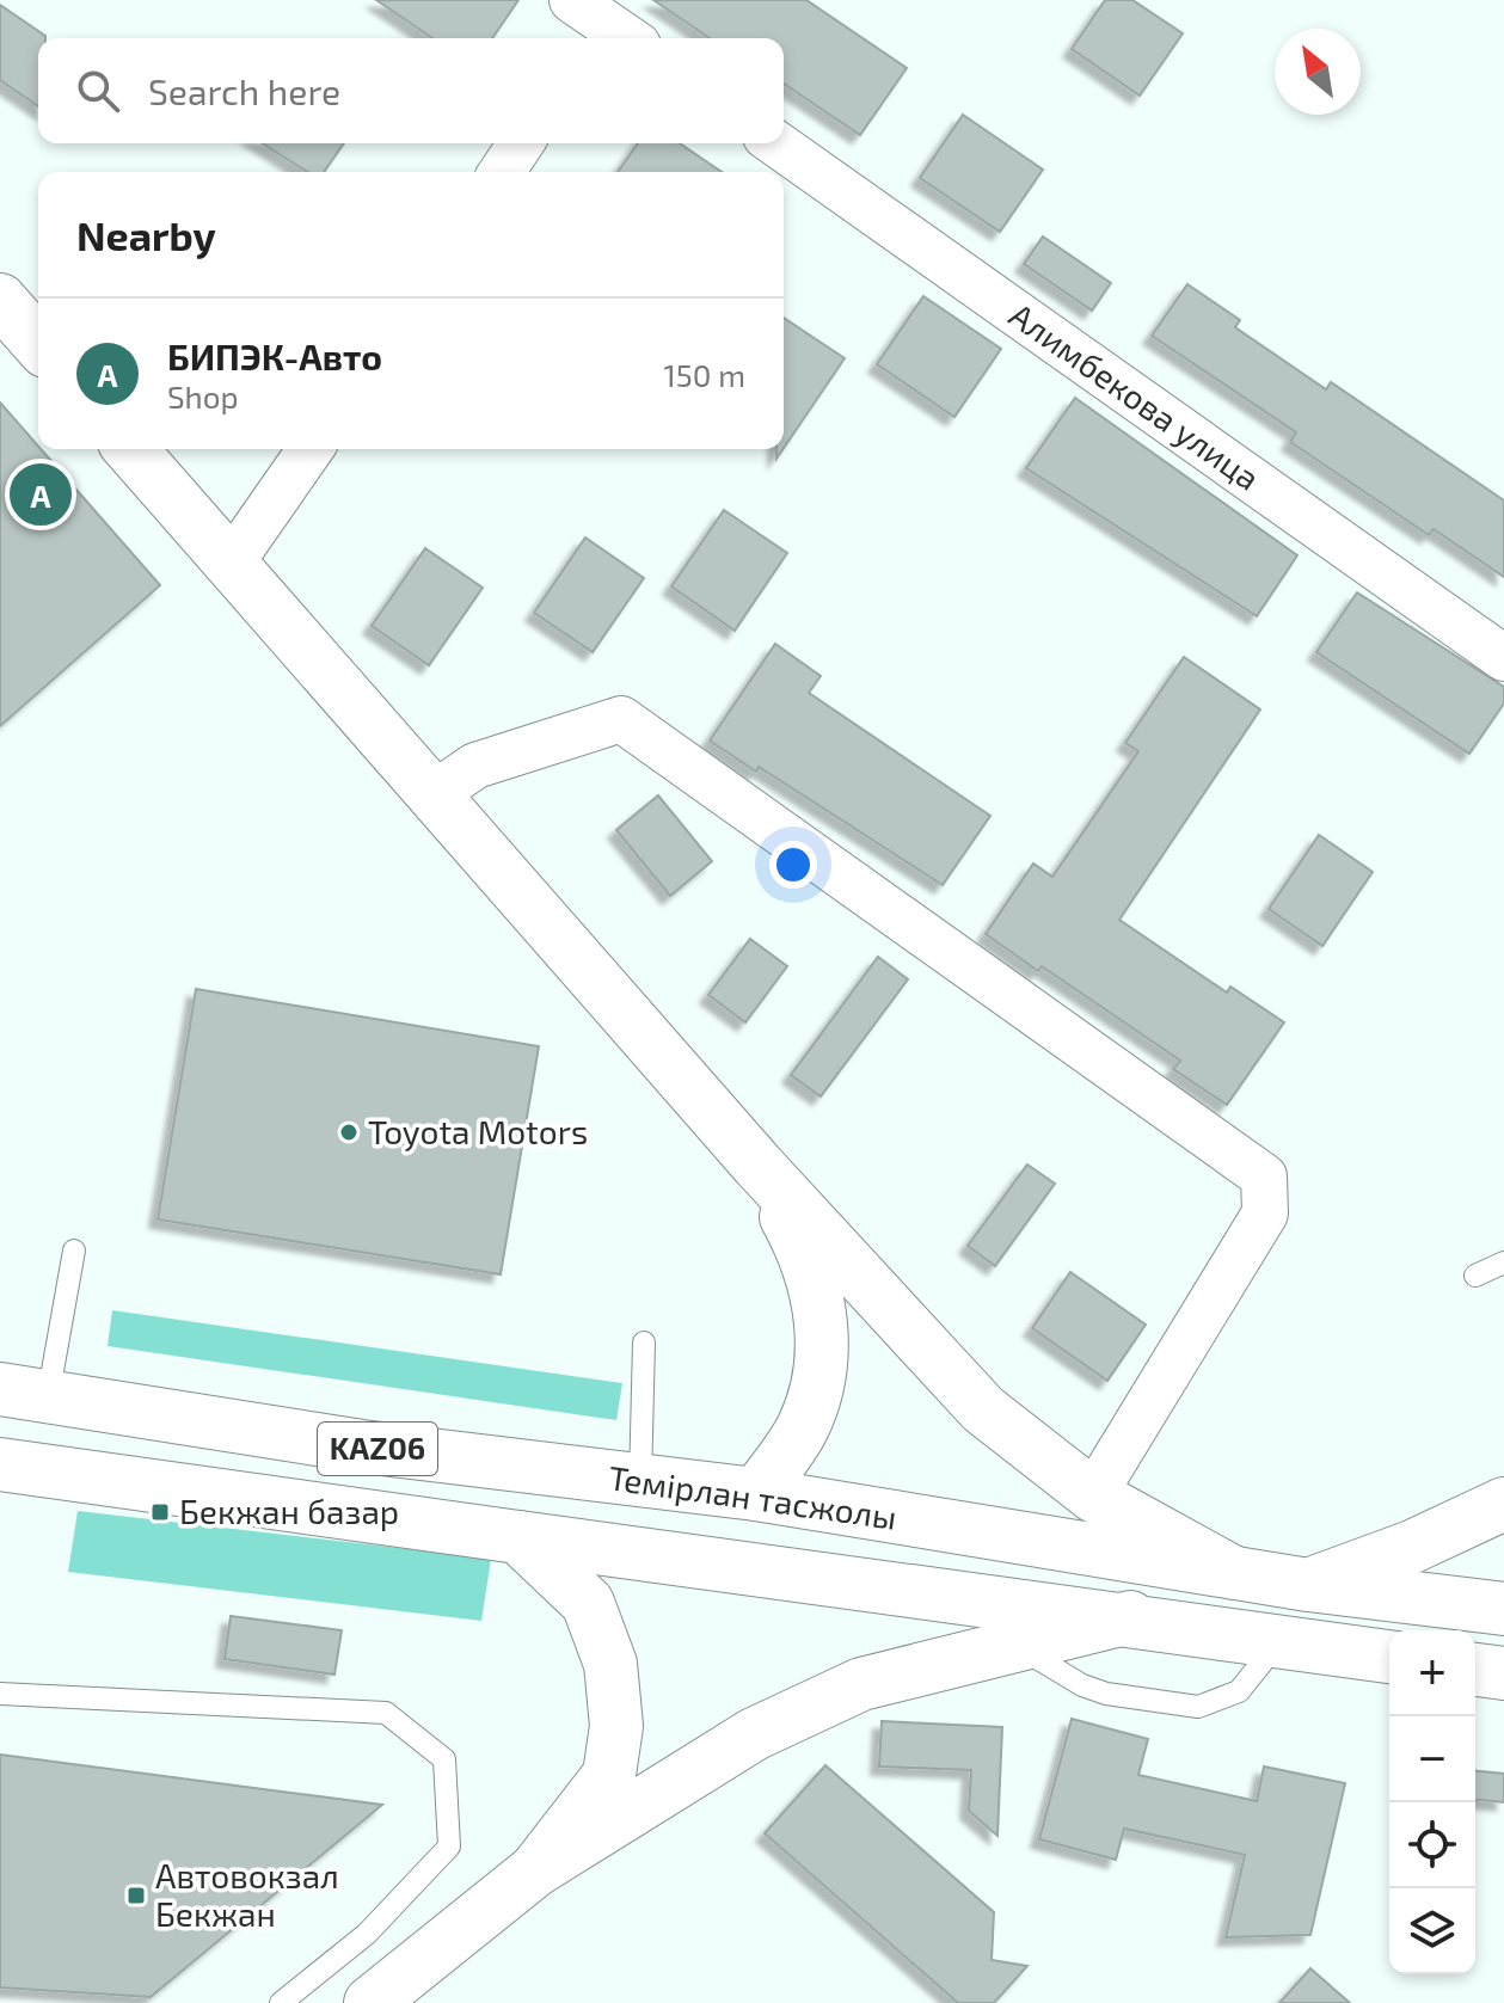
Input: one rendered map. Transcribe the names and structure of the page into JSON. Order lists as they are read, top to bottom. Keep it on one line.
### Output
{"streets":{"main road":["KАZ06","Темірлан тасжолы"],"street":["Алимбекова улица"]},"places":{"other":["Toyota Motors"],"transit":["Бекжан базар","Автовокзал Бекжан"]},"north":"top left","page":{"search":"Search here","heading":"Nearby","list":[{"mark":"A","name":"БИПЭК-Авто","note":"Shop","value":"150 m"}],"pins":"A","map_buttons":["+","−"]}}
